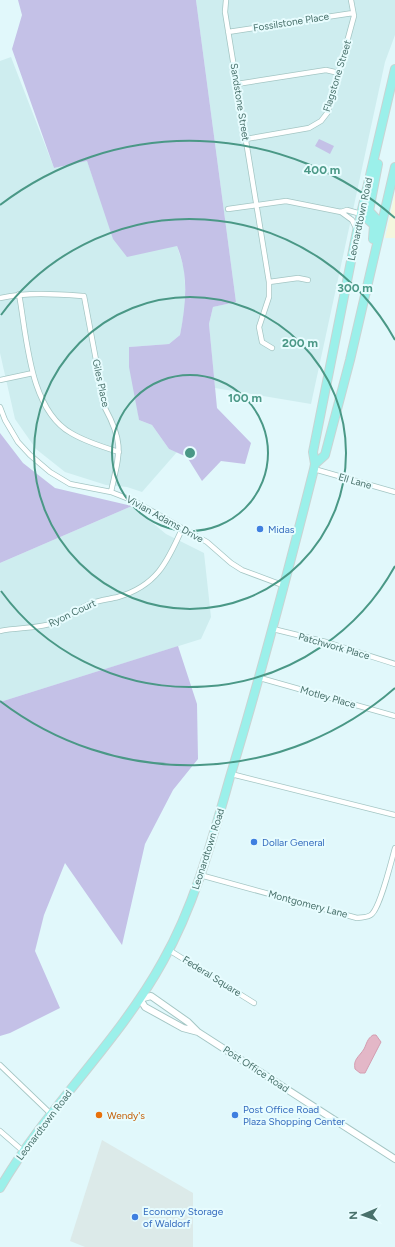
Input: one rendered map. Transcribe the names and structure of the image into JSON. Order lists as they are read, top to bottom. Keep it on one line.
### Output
{"streets":{"highway":["Leonardtown Road"],"street":["Fossilstone Place","Flagstone Street","Sandstone Street","Giles Place","Ell Lane","Vivian Adams Drive","Ryon Court","Patchwork Place","Motley Place","Montgomery Lane","Federal Square","Post Office Road"]},"crossings":[["Fossilstone Place","Flagstone Street"],["Fossilstone Place","Sandstone Street"],["Flagstone Street","Sandstone Street"],["Leonardtown Road","Ell Lane"],["Leonardtown Road","Vivian Adams Drive"],["Leonardtown Road","Patchwork Place"],["Leonardtown Road","Motley Place"],["Leonardtown Road","Montgomery Lane"],["Leonardtown Road","Federal Square"],["Leonardtown Road","Post Office Road"],["Giles Place","Vivian Adams Drive"],["Vivian Adams Drive","Ryon Court"]],"places":["Midas","Dollar General","Wendy's","Post Office Road Plaza Shopping Center","Economy Storage of Waldorf"],"north":"left","rings":["400 m","300 m","200 m","100 m"]}
